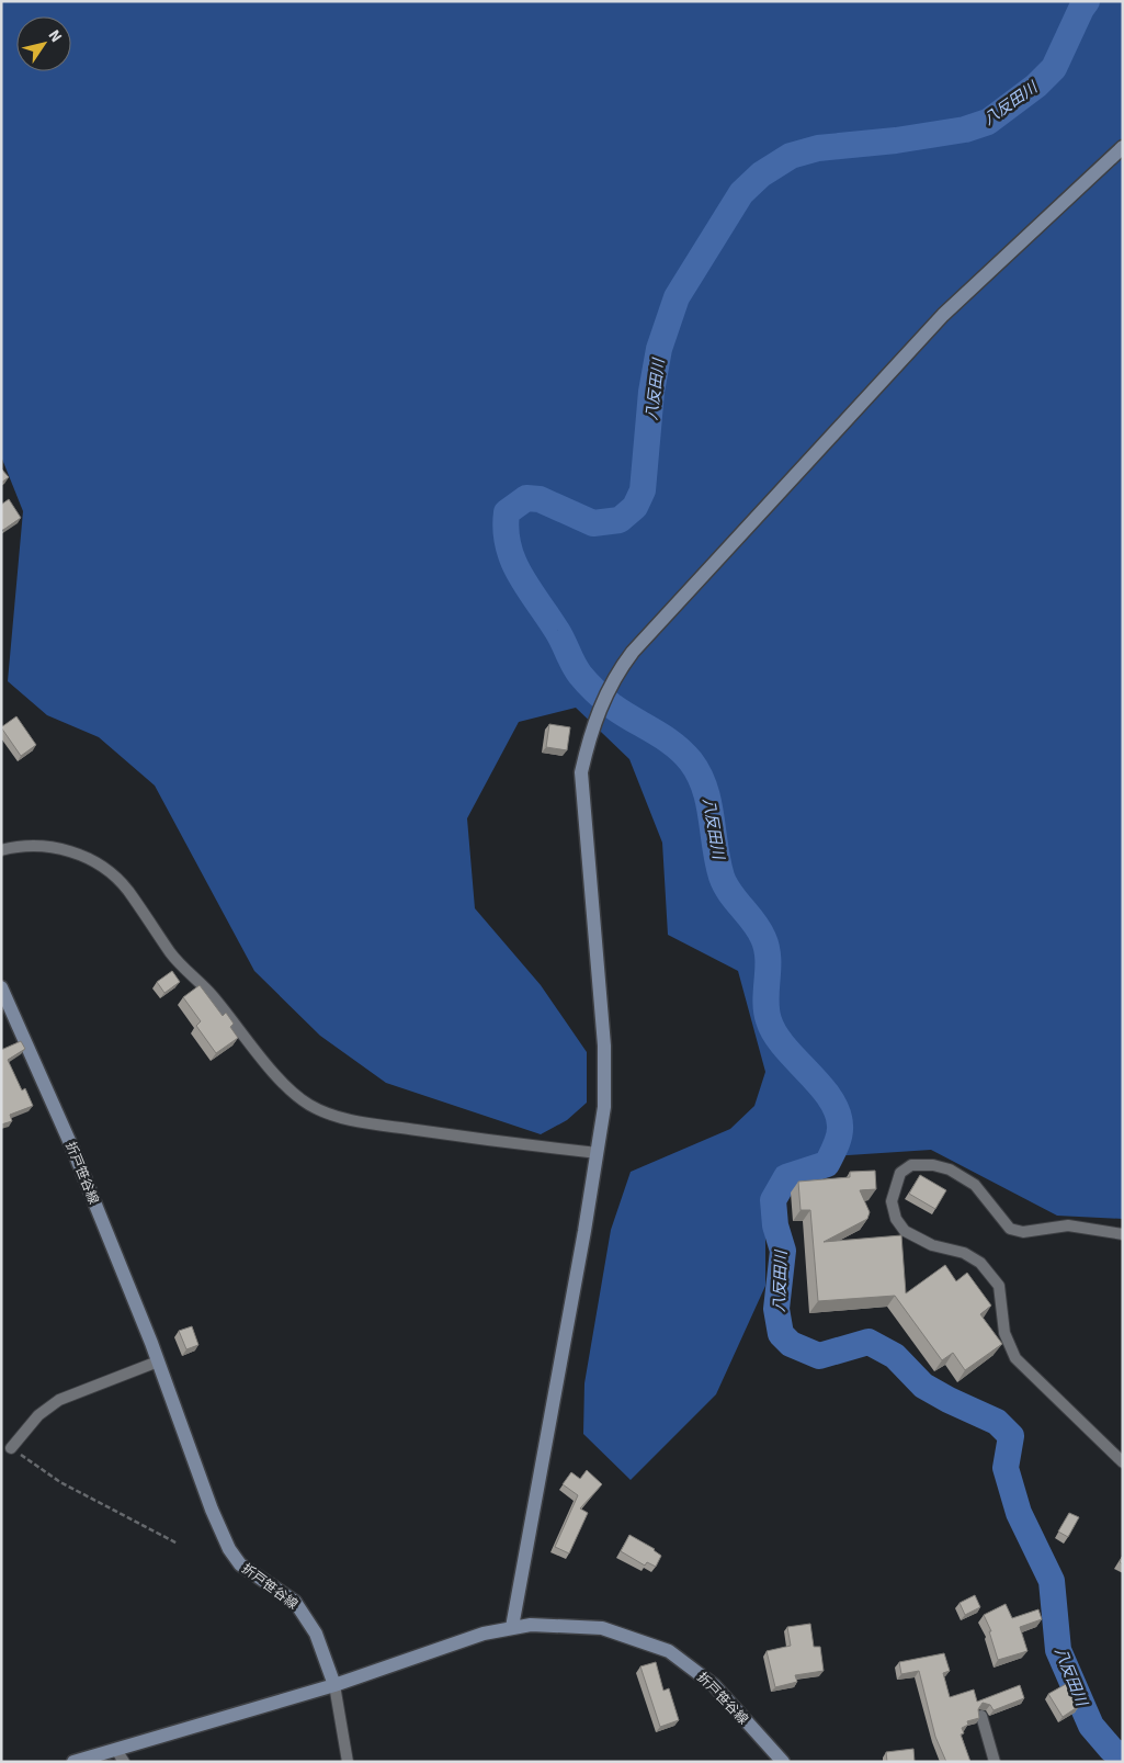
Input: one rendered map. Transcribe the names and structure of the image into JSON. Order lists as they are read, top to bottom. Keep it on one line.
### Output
{"streets":{"street":["折戸笹谷線"]},"water":["八反田川"],"north":"top right"}
